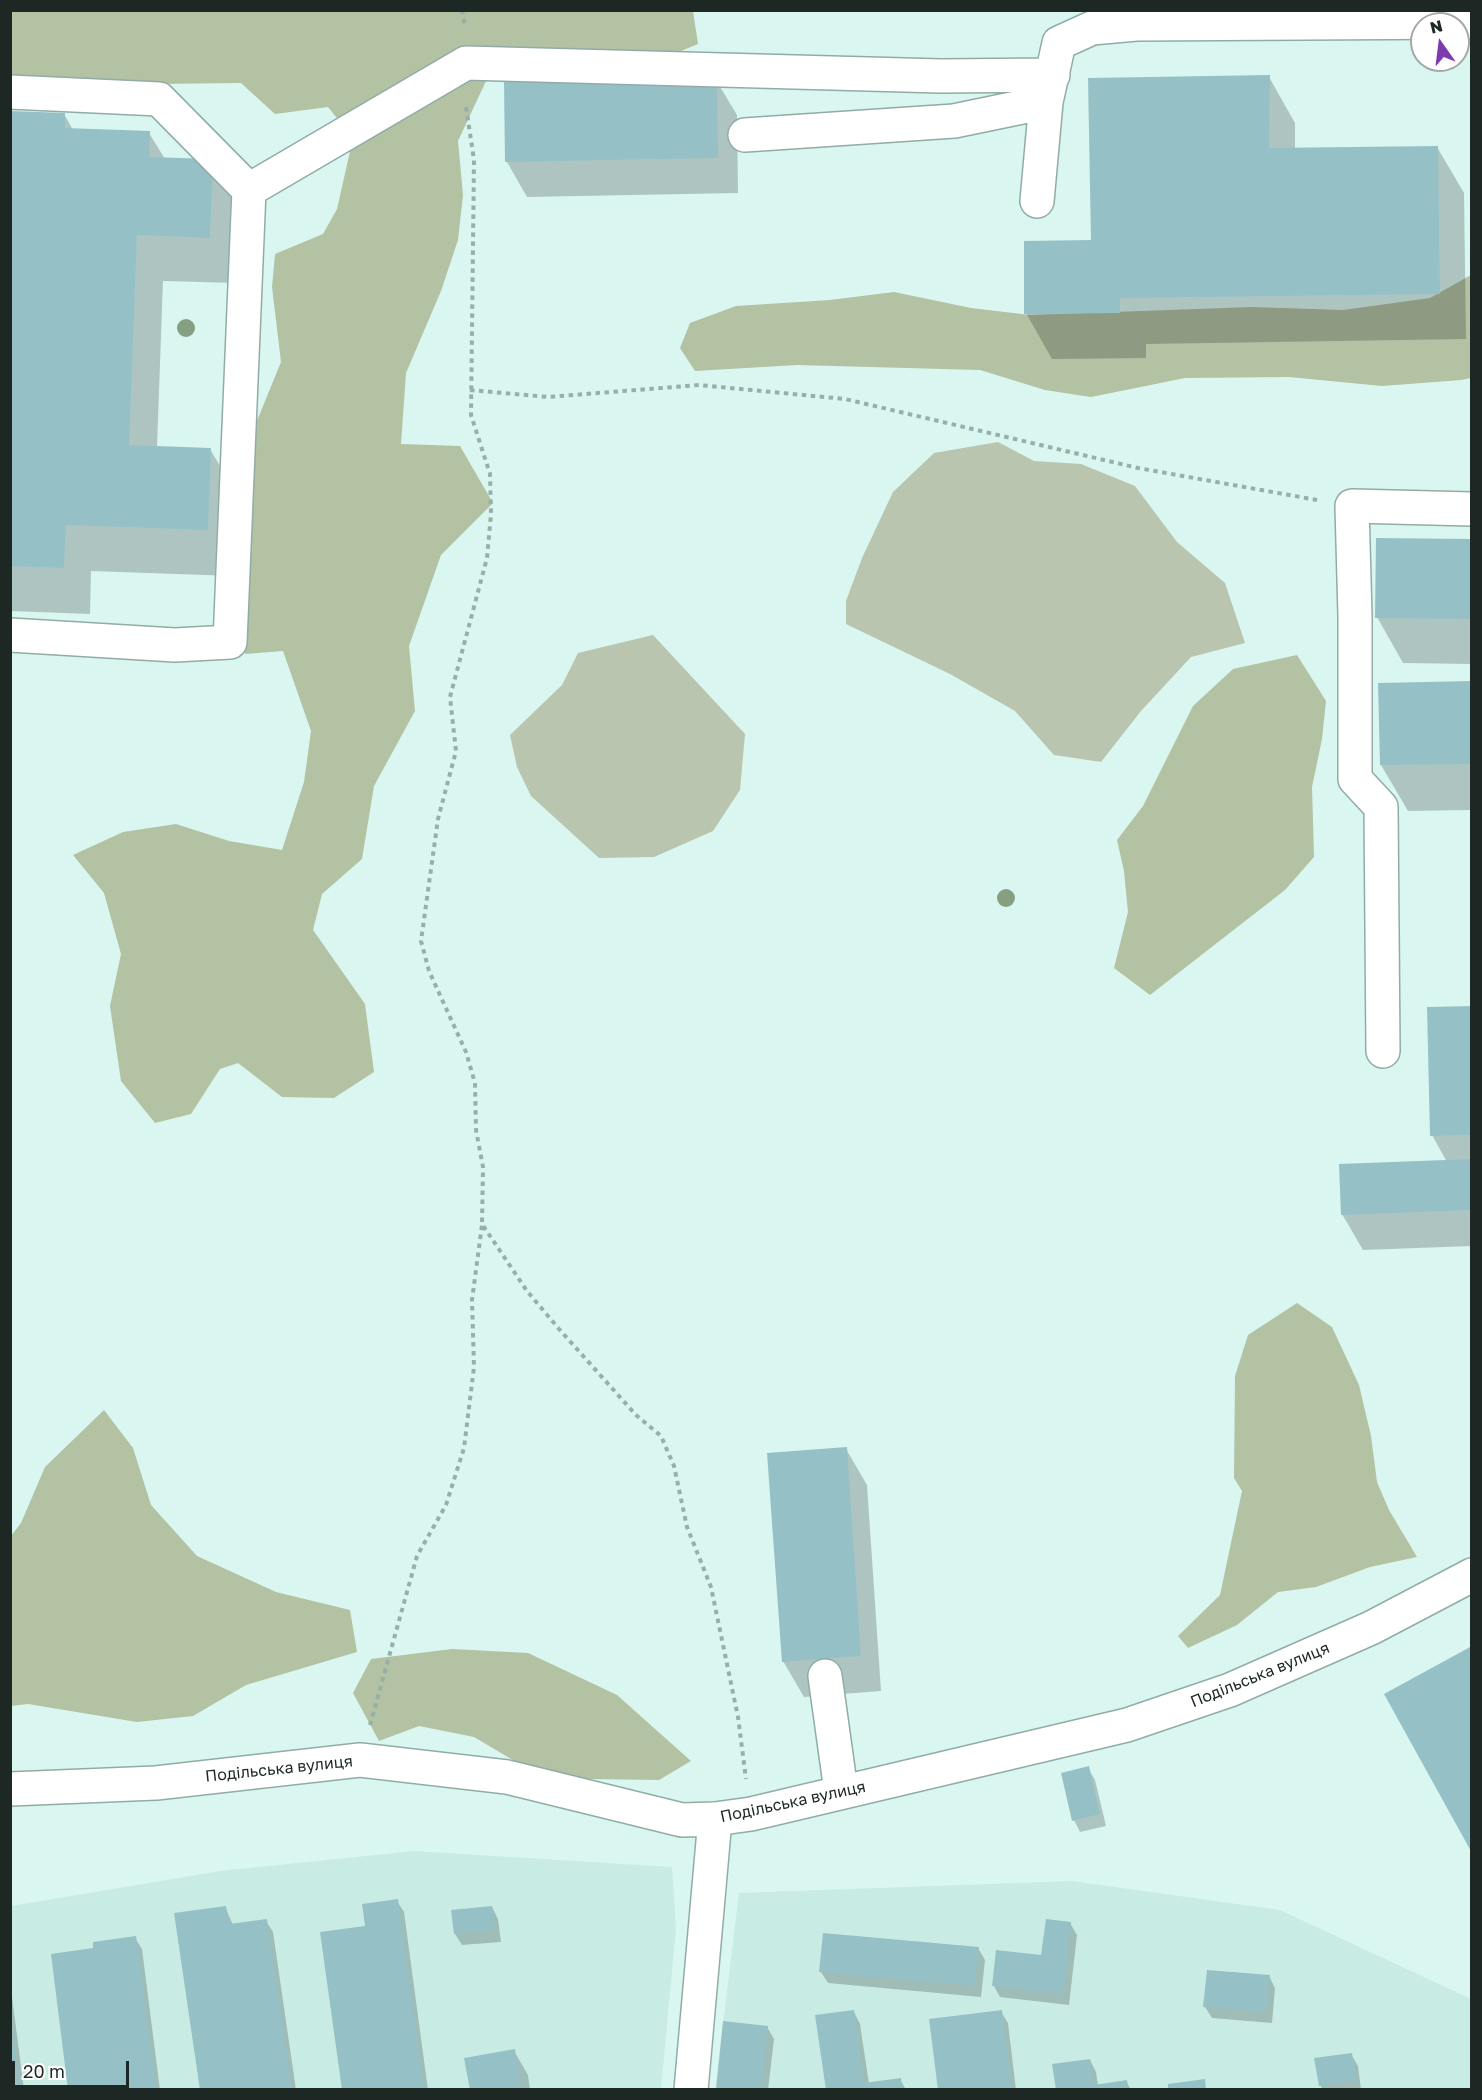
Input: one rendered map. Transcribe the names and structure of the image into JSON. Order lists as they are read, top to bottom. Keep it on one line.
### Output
{"streets":{"street":["Подільська вулиця"]},"scale_bar":"20 m","north":"top"}
